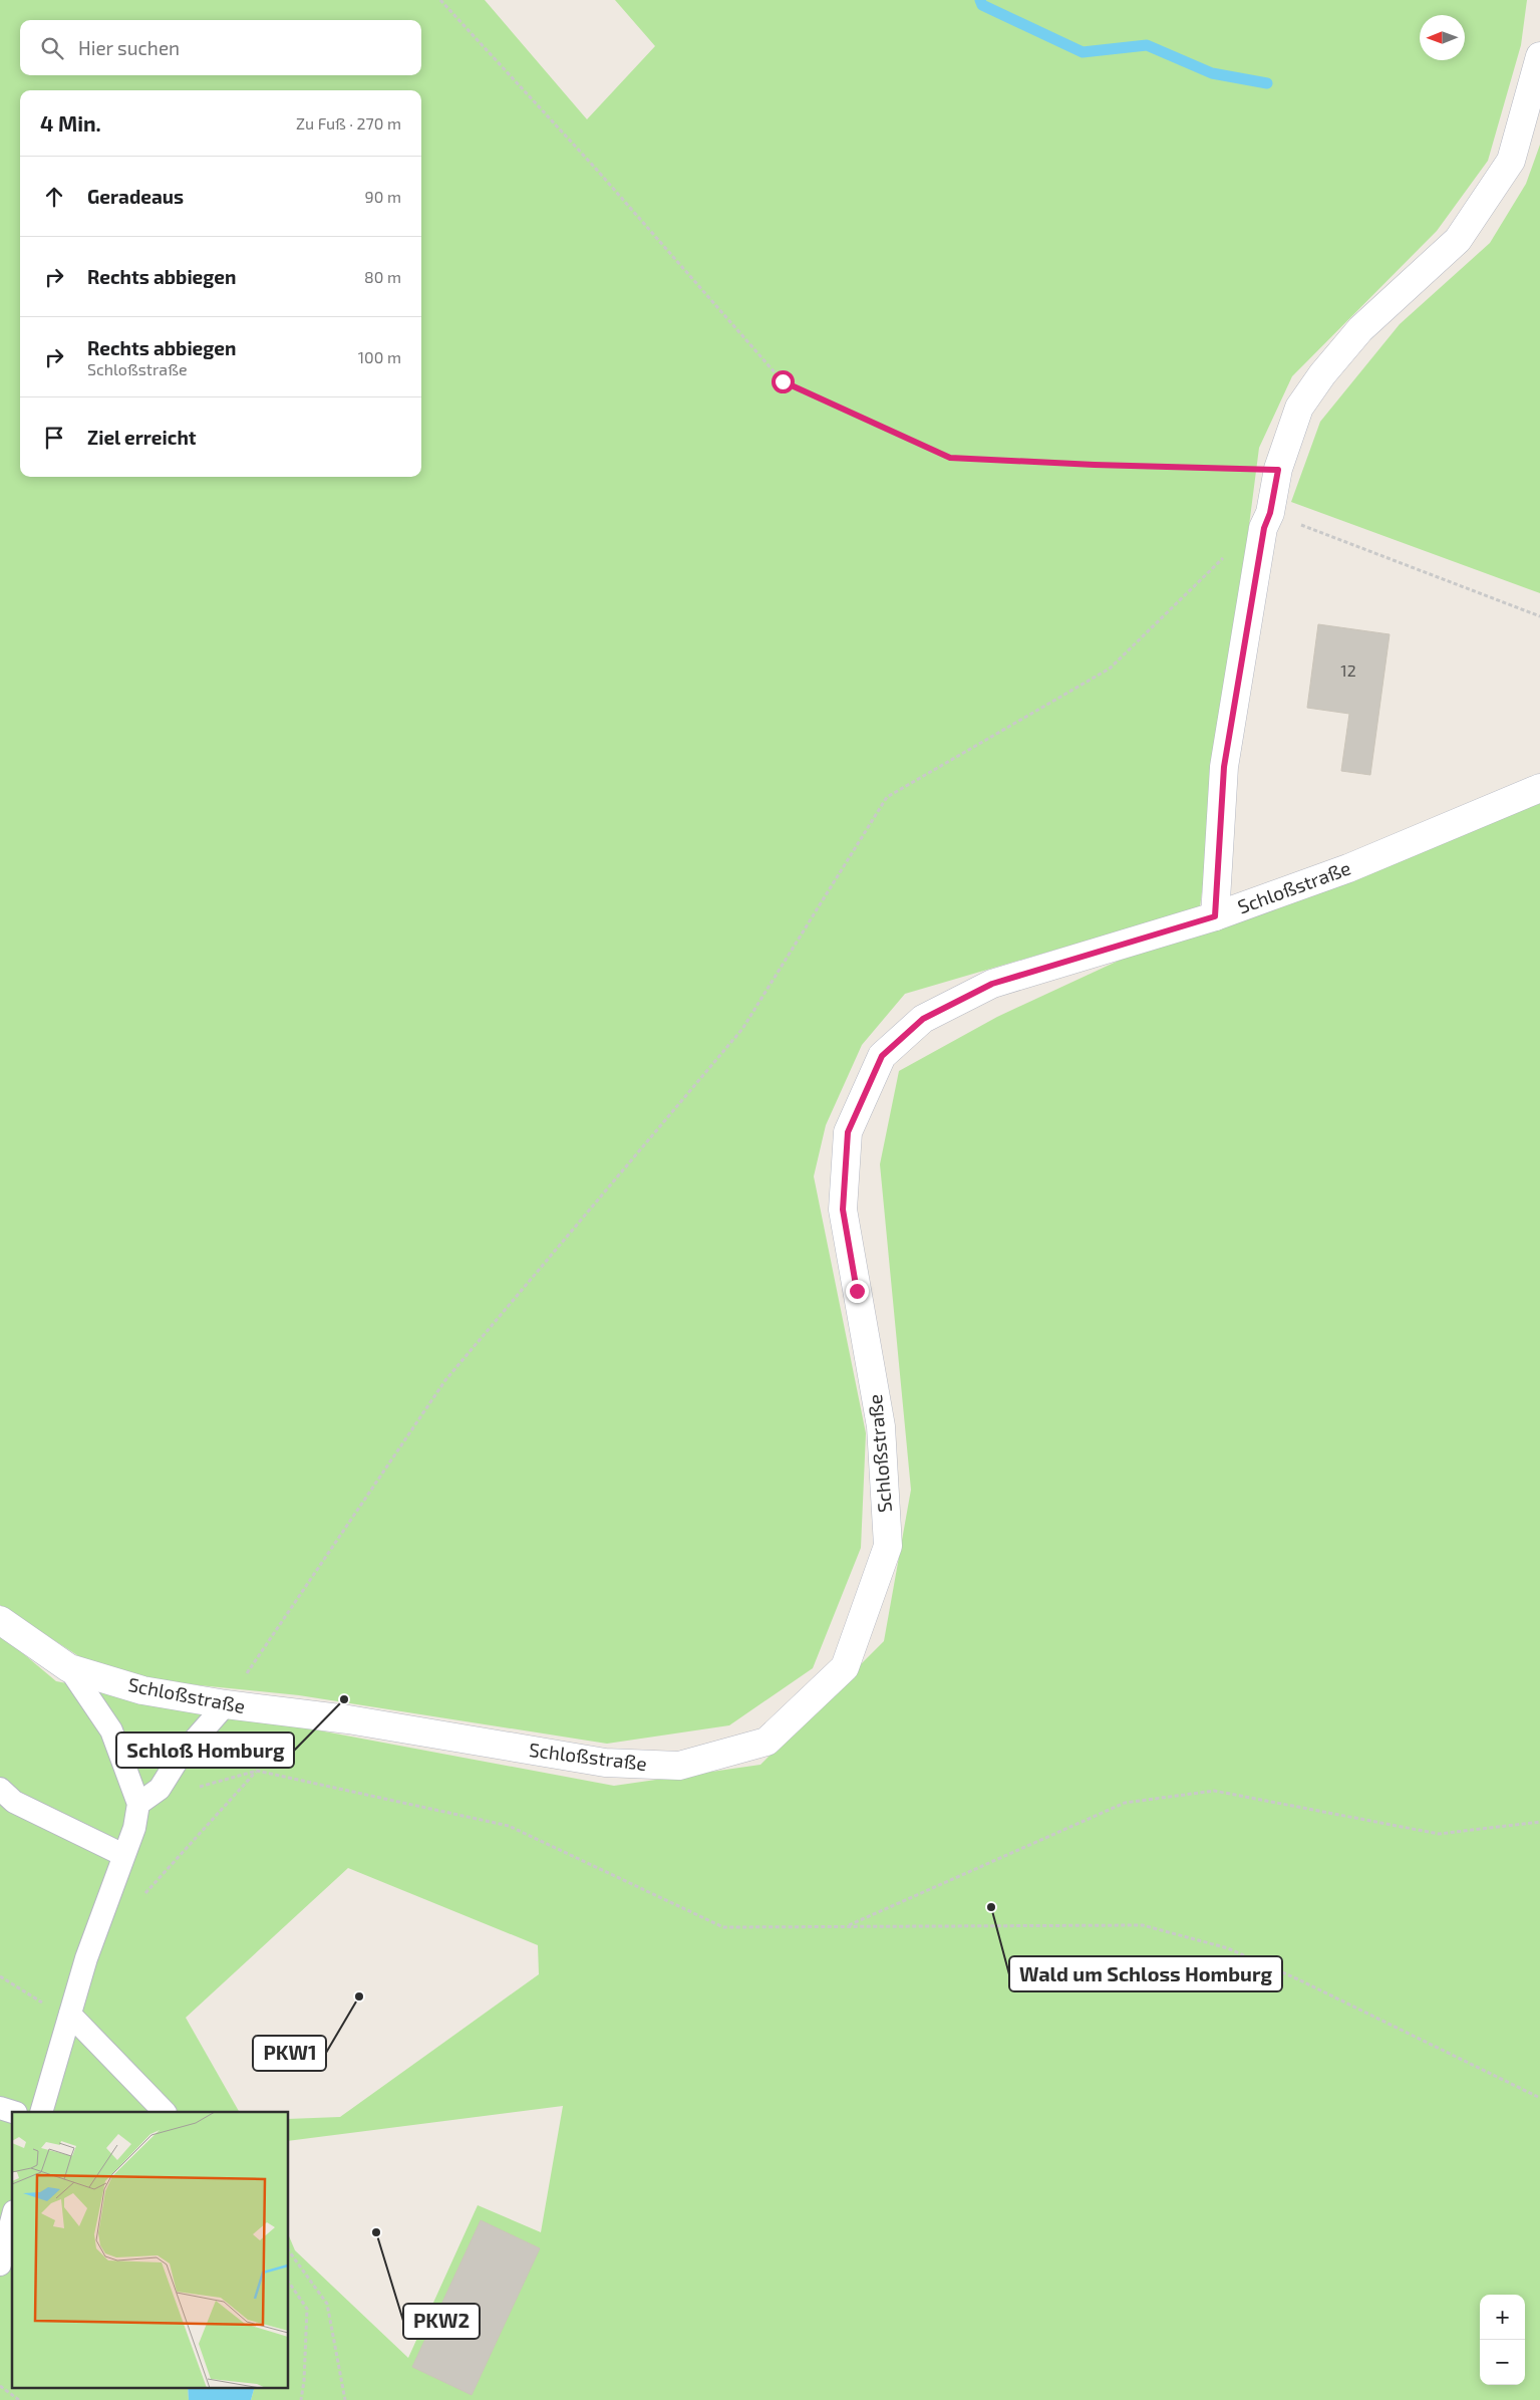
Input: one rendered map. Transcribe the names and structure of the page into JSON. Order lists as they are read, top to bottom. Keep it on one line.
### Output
{"streets":{"street":["Schloßstraße"]},"places":["Schloß Homburg","Wald um Schloss Homburg","PKW1","PKW2"],"house_numbers":["12"],"north":"left","page":{"search":"Hier suchen","heading":["4 Min.","Zu Fuß · 270 m"],"list":[["Geradeaus","90 m"],["Rechts abbiegen","80 m"],["Rechts abbiegen","Schloßstraße","100 m"],"Ziel erreicht"],"map_buttons":["+","−"]}}
